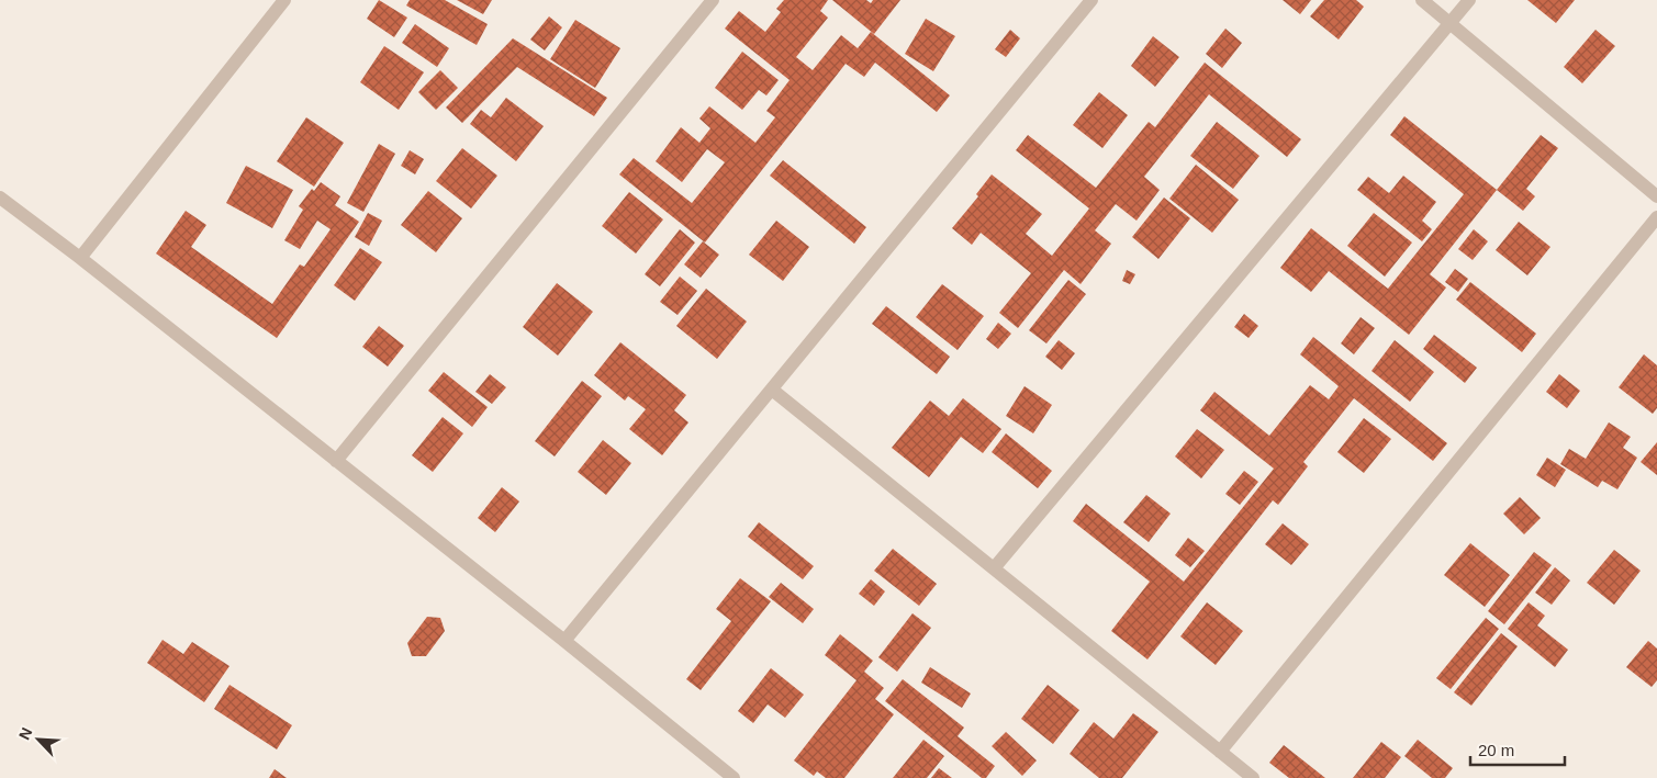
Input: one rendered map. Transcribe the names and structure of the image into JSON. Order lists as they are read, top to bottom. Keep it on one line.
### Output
{"scale_bar":"20 m","north":"top left"}
